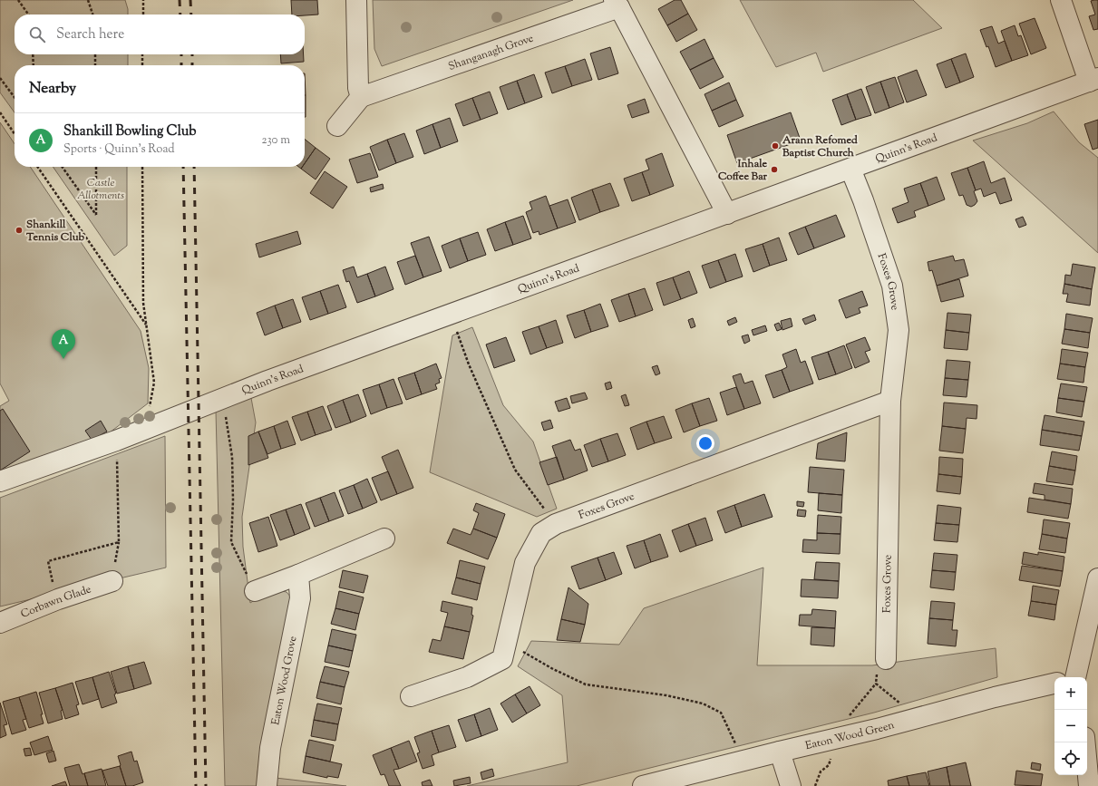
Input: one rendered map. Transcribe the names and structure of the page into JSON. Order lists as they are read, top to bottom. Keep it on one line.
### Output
{"streets":{"street":["Shanganagh Grove","Quinn's Road","Foxes Grove","Corbawn Glade","Eaton Wood Grove","Eaton Wood Green"]},"crossings":[["Shanganagh Grove","Quinn's Road"],["Quinn's Road","Foxes Grove"]],"parks":["Castle Allotments"],"places":["Arann Refomed Baptist Church","Inhale Coffee Bar","Shankill Tennis Club"],"page":{"search":"Search here","heading":"Nearby","list":[{"mark":"A","name":"Shankill Bowling Club","note":"Sports · Quinn's Road","value":"230 m"}],"pins":"A","map_buttons":["+","−"]}}
